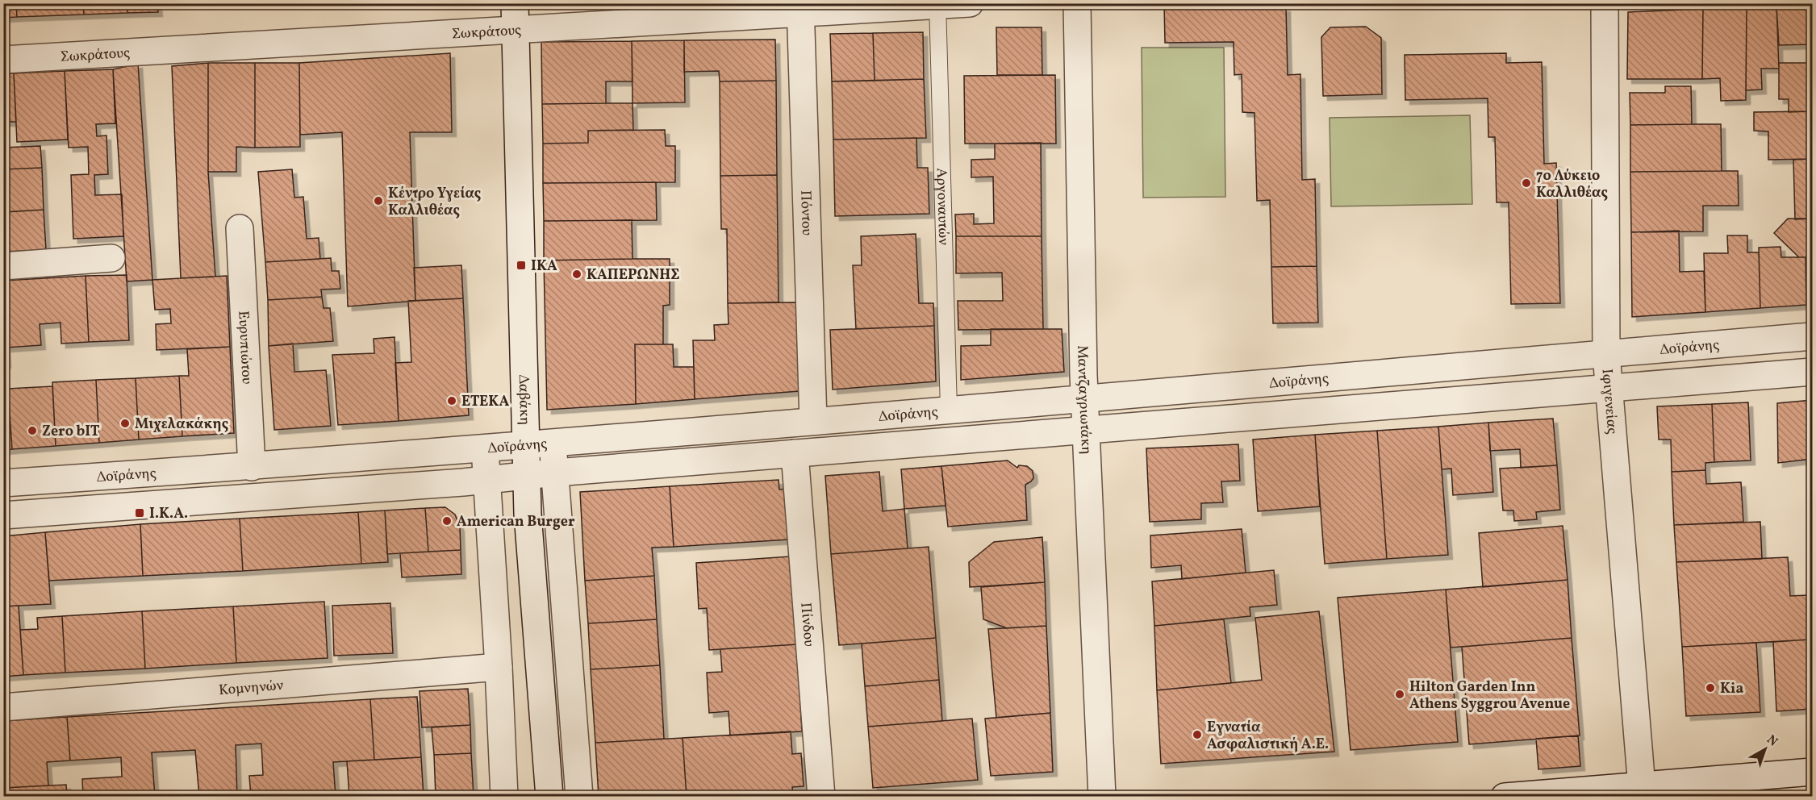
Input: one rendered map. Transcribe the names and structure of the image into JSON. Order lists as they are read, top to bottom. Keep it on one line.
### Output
{"streets":{"street":["Σωκράτους","Πόντου","Δοϊράνης","Ευρυπιώτου","Δαβάκη","Μαντζαγριωτάκη","Ιφιγενείας","Πίνδου","Κομνηνών"],"lane":["Αργοναυτών"]},"crossings":[["Σωκράτους","Αργοναυτών"],["Σωκράτους","Πόντου"],["Σωκράτους","Δαβάκη"],["Αργοναυτών","Δοϊράνης"],["Πόντου","Δοϊράνης"],["Δοϊράνης","Ευρυπιώτου"],["Δοϊράνης","Δαβάκη"],["Δοϊράνης","Μαντζαγριωτάκη"],["Δοϊράνης","Ιφιγενείας"]],"places":{"other":["7ο Λύκειο Καλλιθέας","Κέντρο Υγείας Καλλιθέας","ΚΑΠΕΡΩΝΗΣ","ΕΤΕΚΑ","Μιχελακάκης","Zero bIT","American Burger","Kia","Hilton Garden Inn Athens Syggrou Avenue","Εγνατία Ασφαλιστική Α.Ε."],"transit":["ΙΚΑ","Ι.Κ.Α."]},"north":"top right"}
